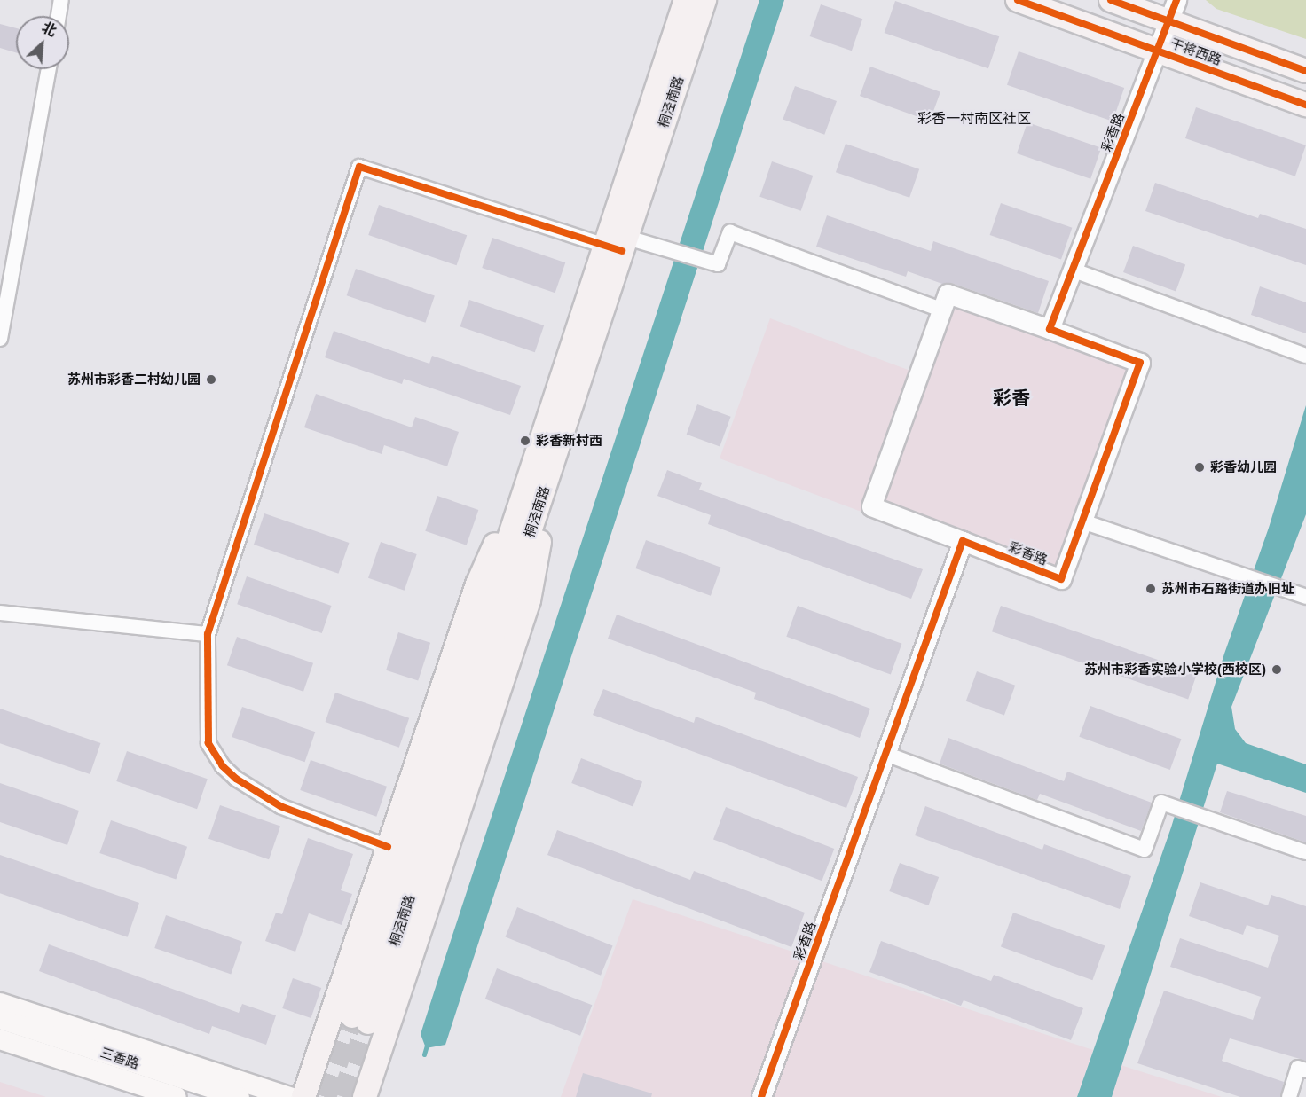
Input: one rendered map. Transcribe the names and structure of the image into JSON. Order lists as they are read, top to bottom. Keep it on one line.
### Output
{"streets":{"main road":["干将西路","桐泾南路","三香路"],"street":["彩香路"]},"crossings":[["干将西路","彩香路"]],"districts":["彩香一村南区社区","彩香"],"places":["苏州市彩香二村幼儿园","彩香新村西","彩香幼儿园","苏州市石路街道办旧址","苏州市彩香实验小学校(西校区)"],"north":"top right"}
